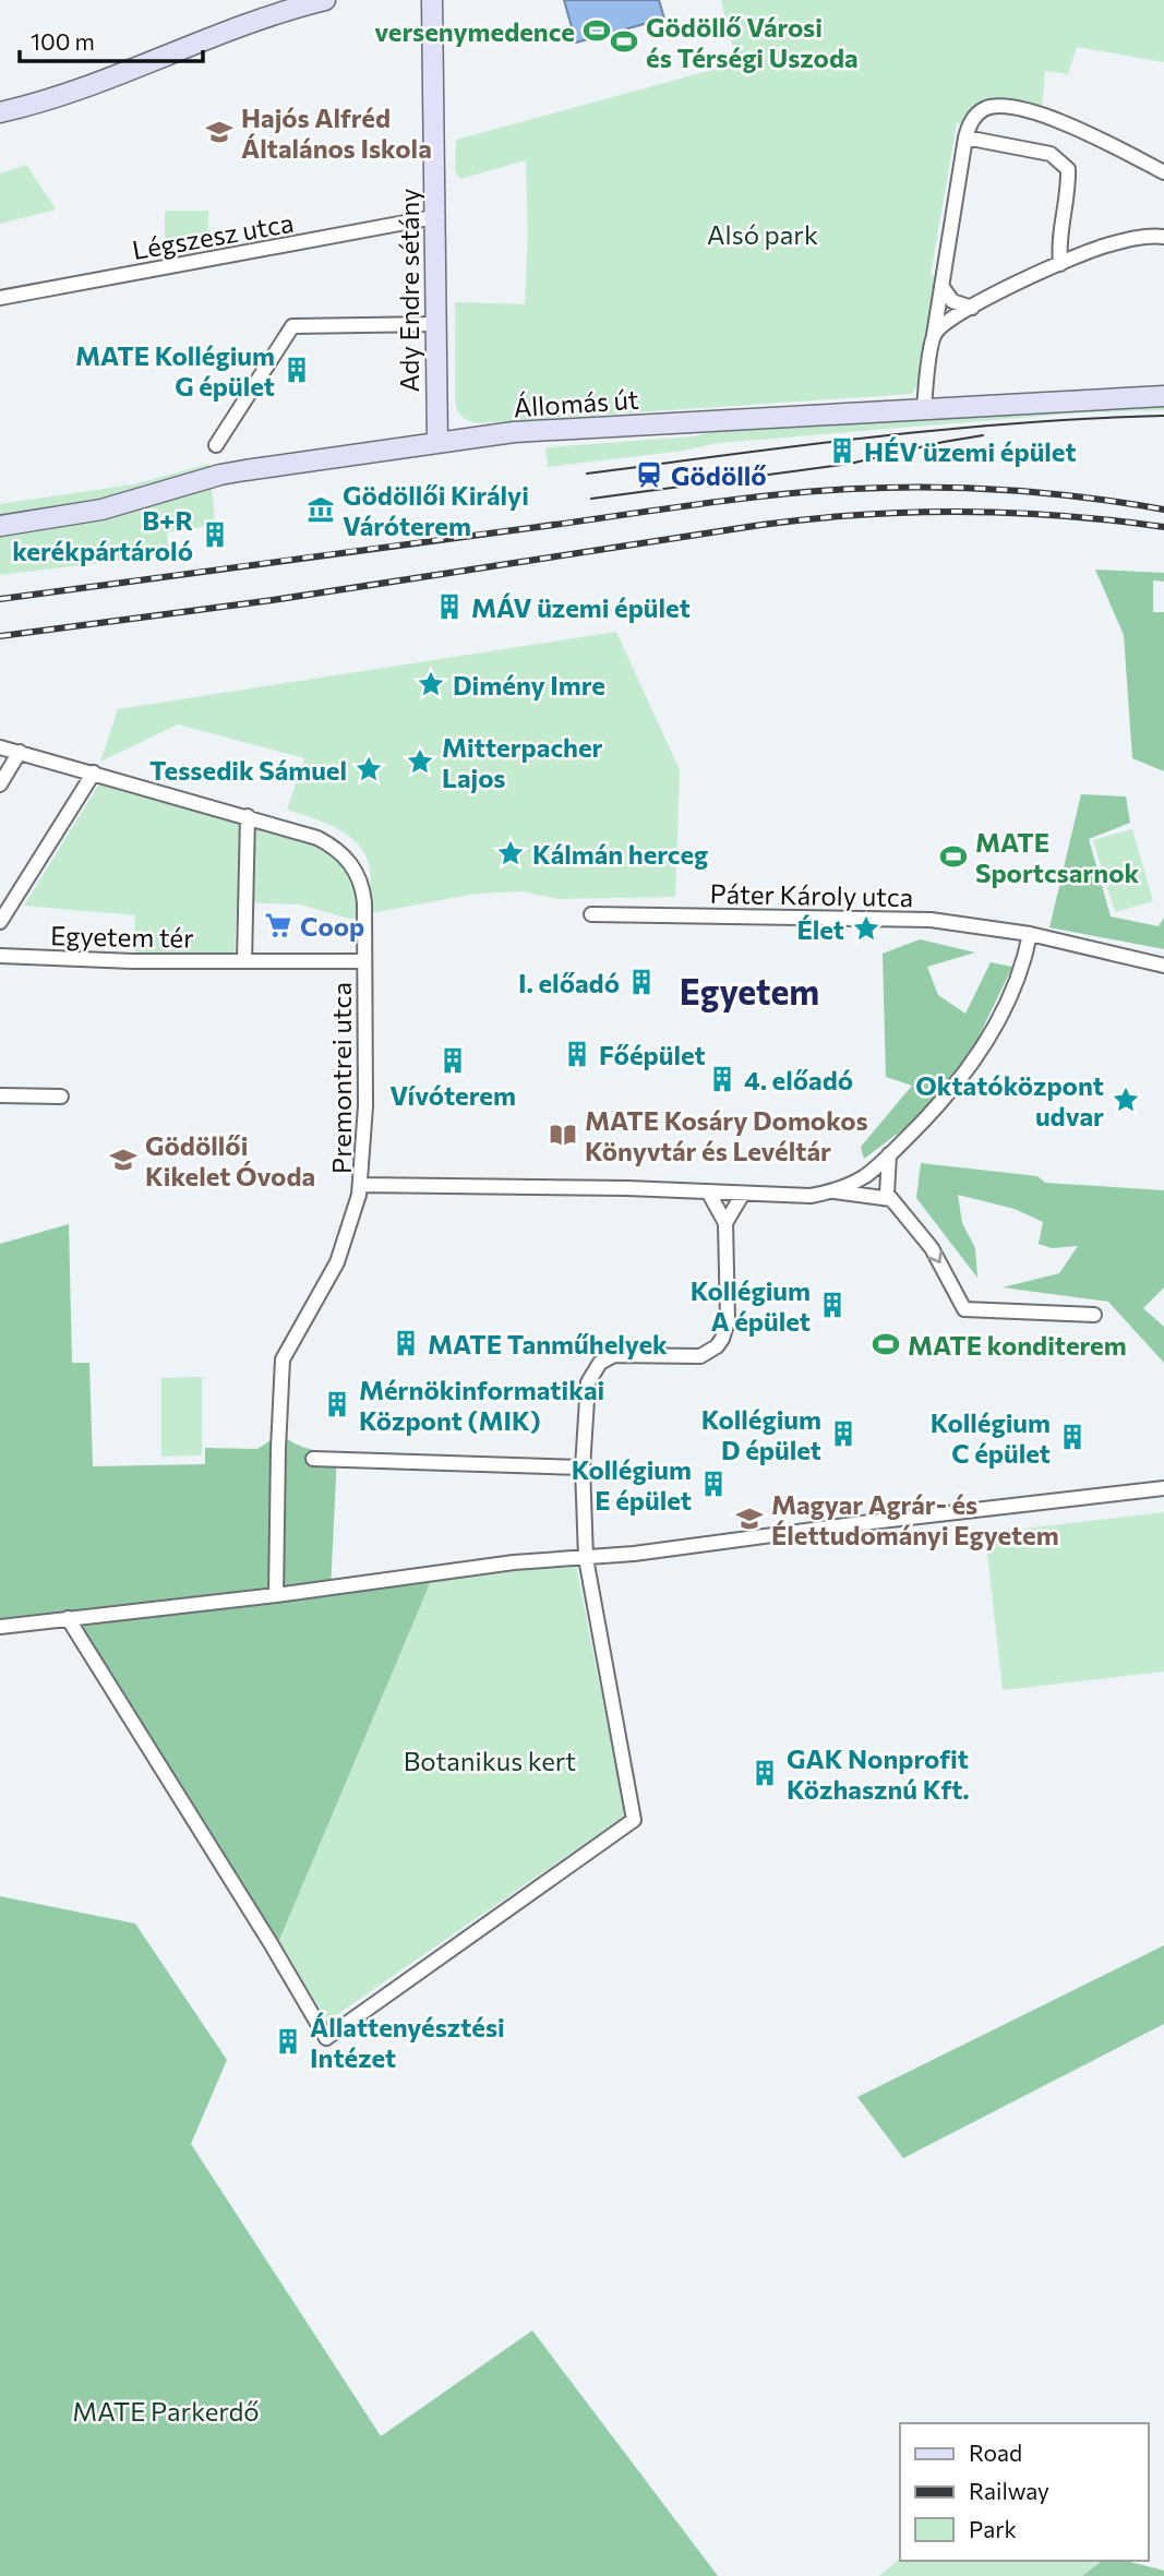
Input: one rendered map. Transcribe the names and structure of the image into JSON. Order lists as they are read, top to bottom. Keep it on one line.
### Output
{"streets":{"main road":["Ady Endre sétány","Állomás út"],"street":["Légszesz utca","Páter Károly utca","Egyetem tér","Premontrei utca"]},"crossings":[["Légszesz utca","Ady Endre sétány"],["Ady Endre sétány","Állomás út"],["Páter Károly utca","Premontrei utca"],["Egyetem tér","Premontrei utca"]],"districts":["Egyetem"],"parks":["Alsó park","Botanikus kert","MATE Parkerdő"],"places":{"sports":["versenymedence","Gödöllő Városi és Térségi Uszoda","MATE Sportcsarnok","MATE konditerem"],"school or university":["Hajós Alfréd Általános Iskola","Gödöllői Kikelet Óvoda","Magyar Agrár- és Élettudományi Egyetem"],"building":["MATE Kollégium G épület","HÉV üzemi épület","B+R kerékpártároló","MÁV üzemi épület","I. előadó","Főépület","Vívóterem","4. előadó","Kollégium A épület","MATE Tanműhelyek","Mérnökinformatikai Központ (MIK)","Kollégium D épület","Kollégium C épület","Kollégium E épület","GAK Nonprofit Közhasznú Kft.","Állattenyésztési Intézet"],"station":["Gödöllő"],"museum":["Gödöllői Királyi Váróterem"],"place":["Dimény Imre","Mitterpacher Lajos","Tessedik Sámuel","Kálmán herceg","Élet","Oktatóközpont udvar"],"supermarket":["Coop"],"library":["MATE Kosáry Domokos Könyvtár és Levéltár"]},"legend":["Road","Railway","Park"],"scale_bar":"100 m"}
